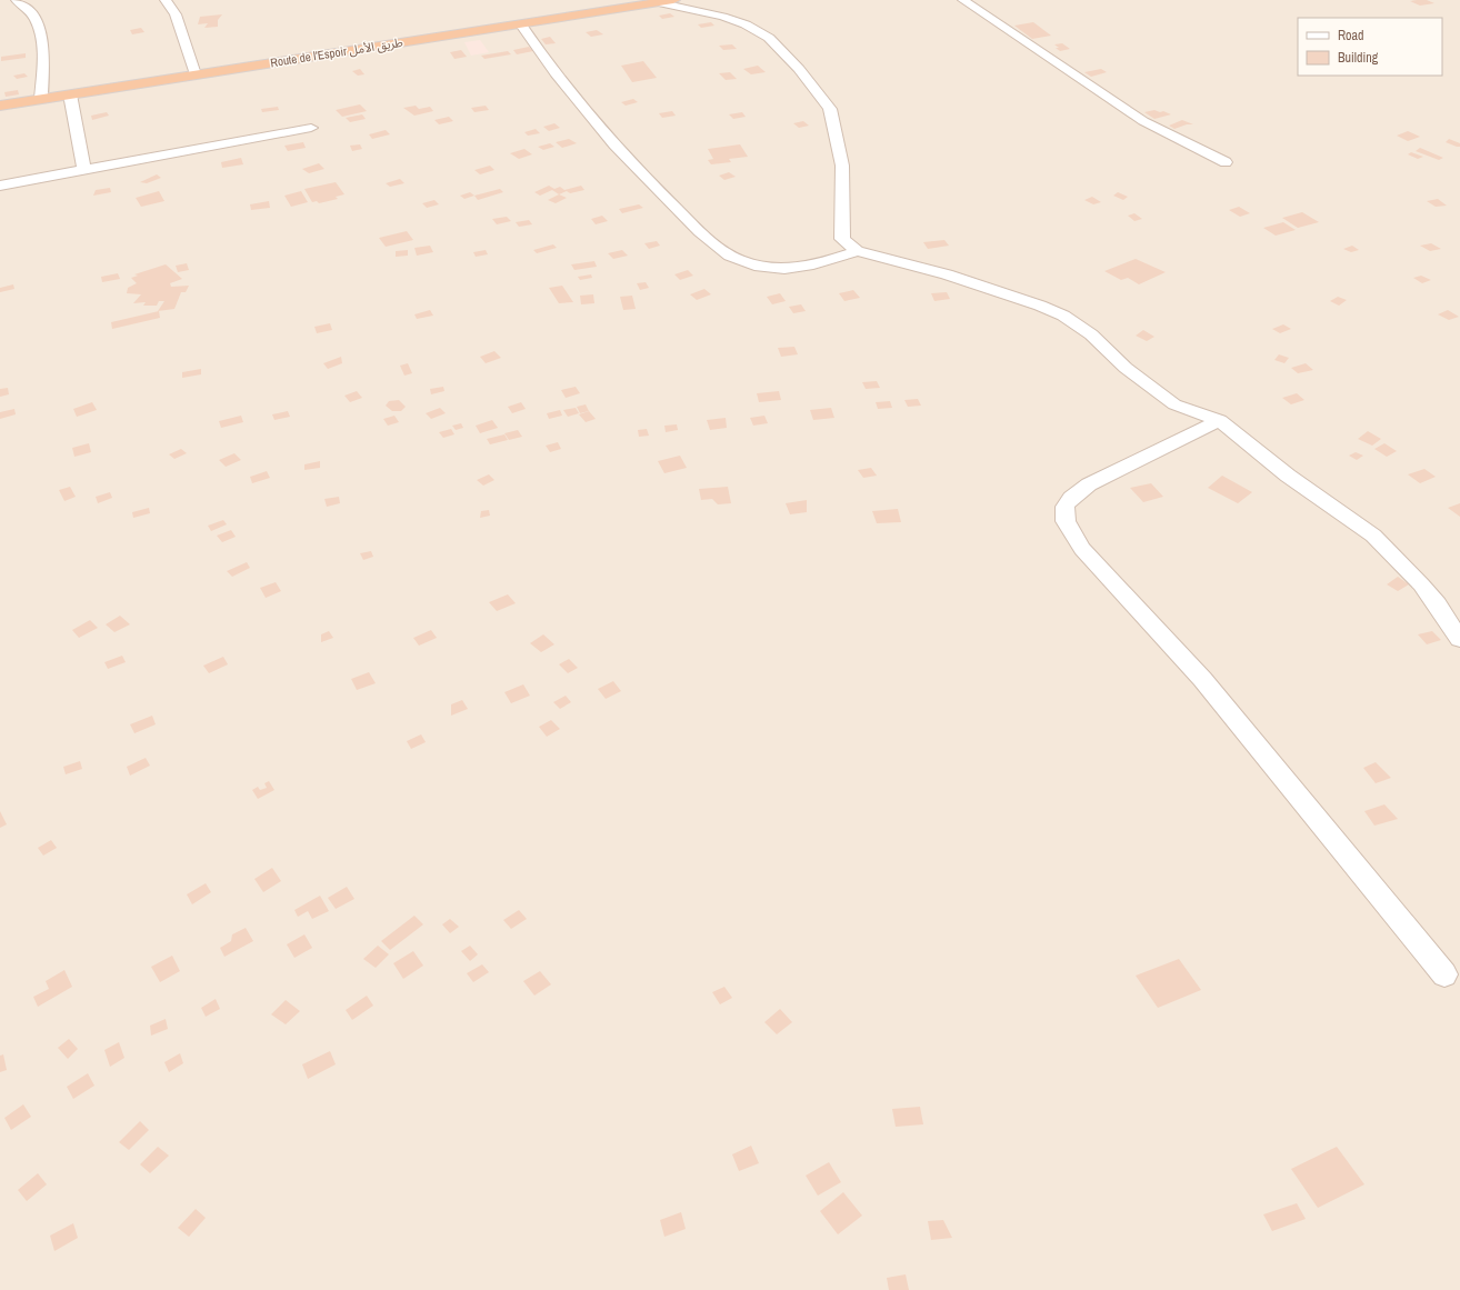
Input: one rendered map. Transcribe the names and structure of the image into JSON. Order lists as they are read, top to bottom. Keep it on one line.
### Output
{"streets":{"highway":["Route de l’Espoir طريق الأمل"]},"legend":["Road","Building"]}
